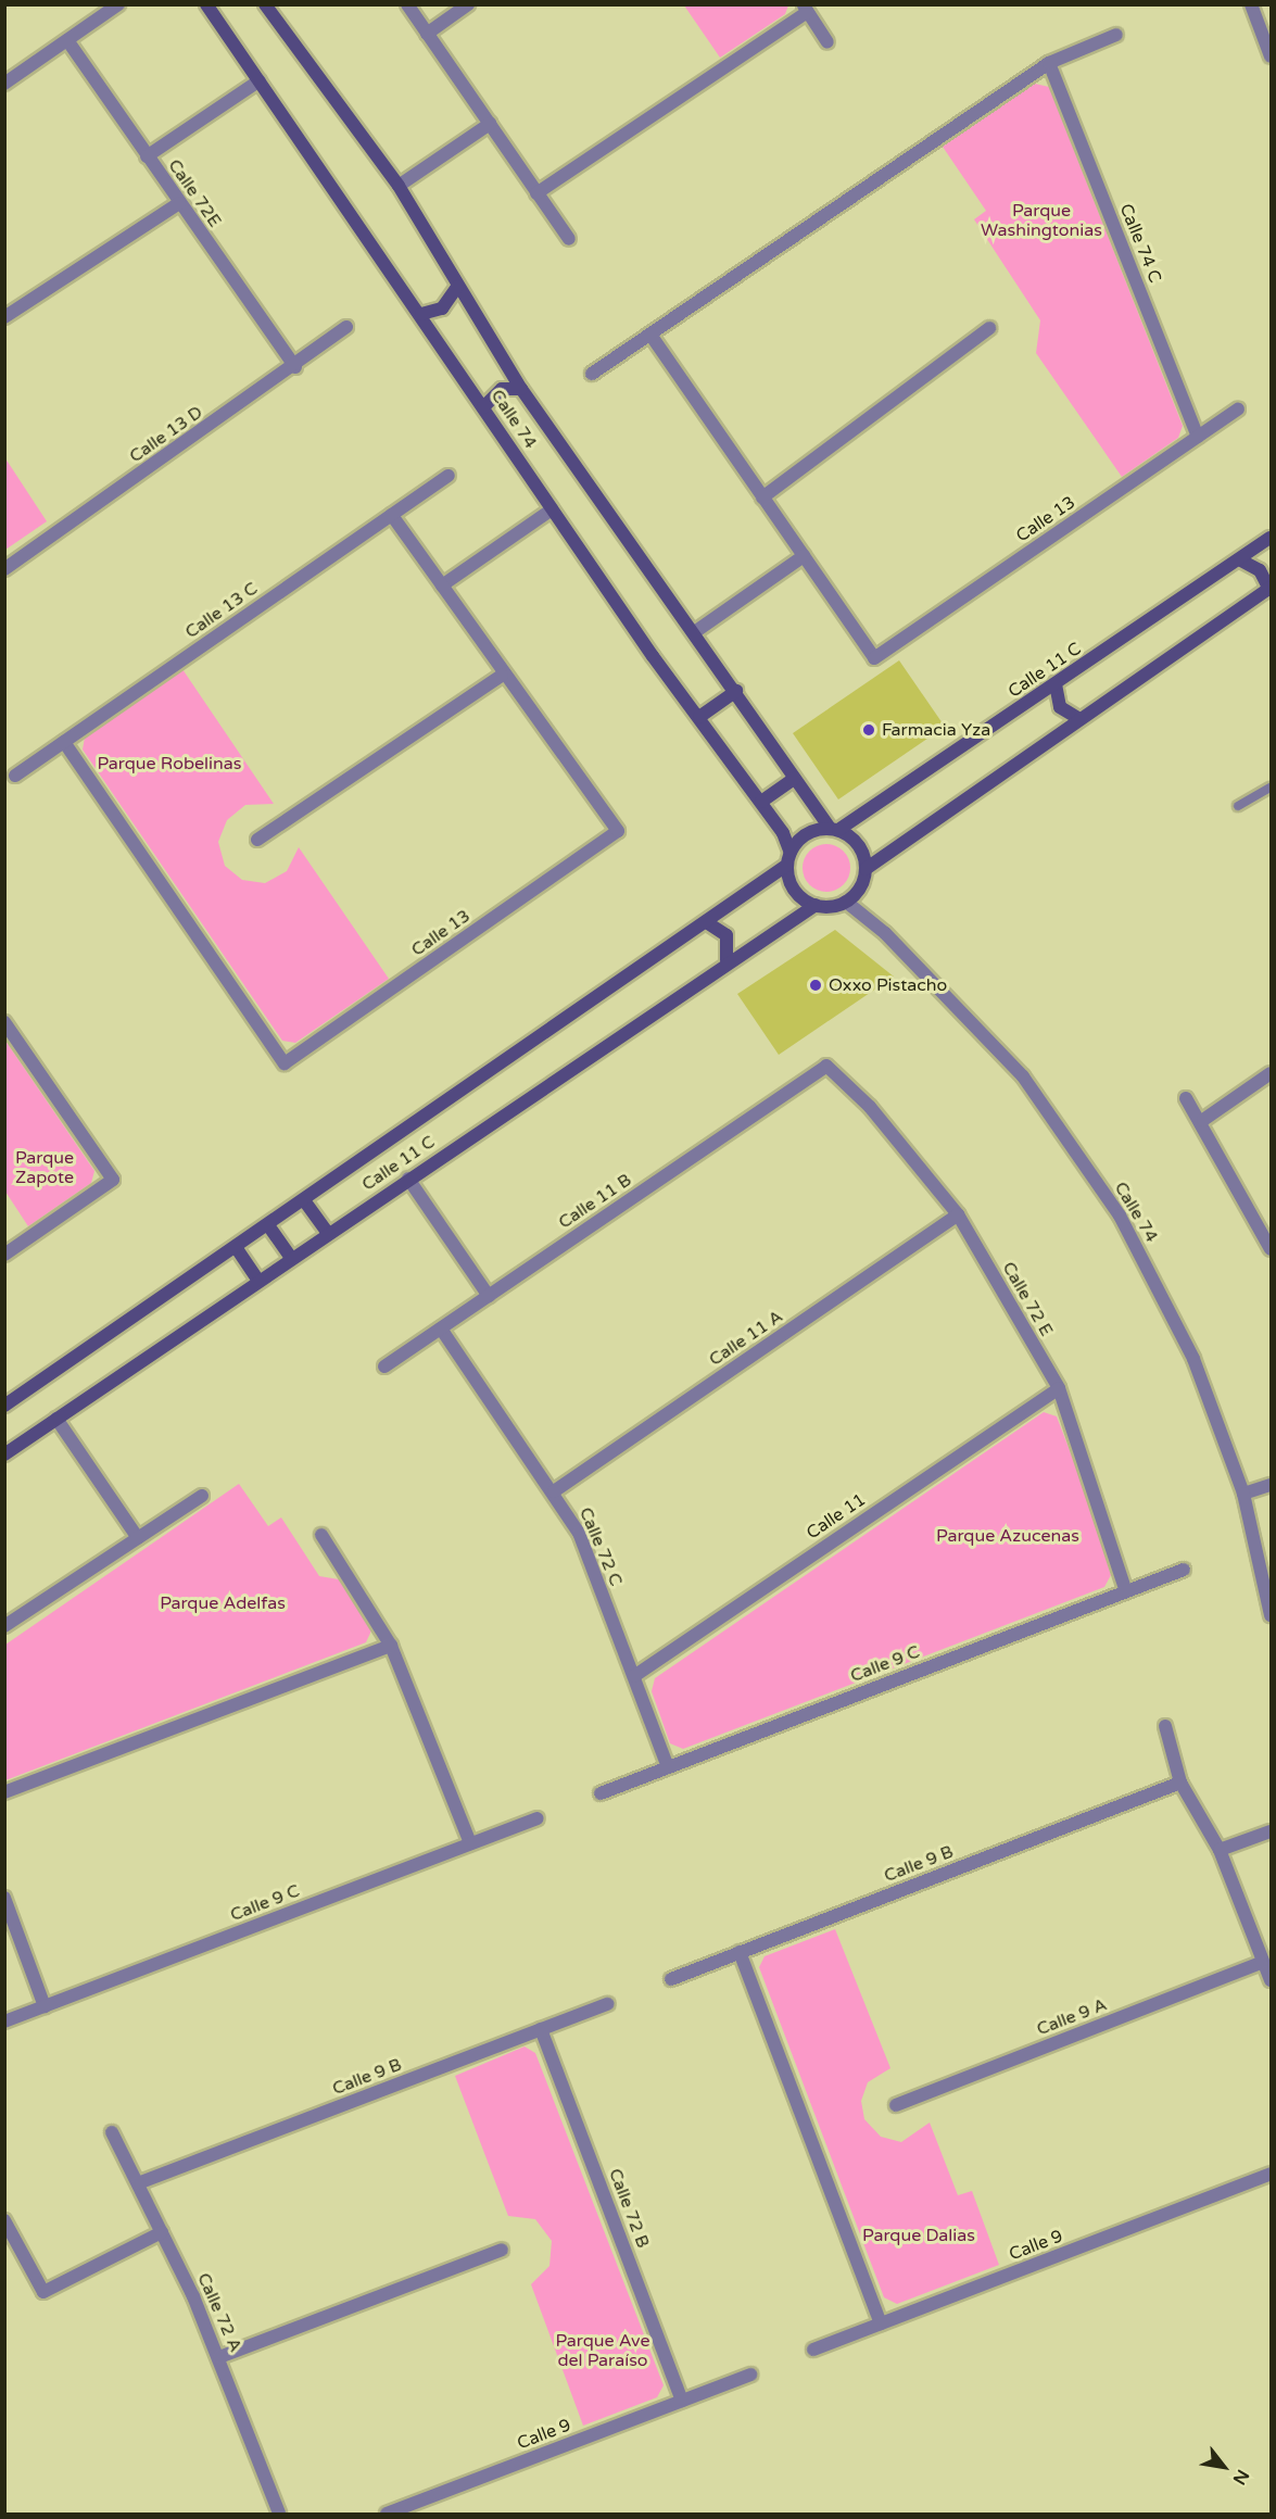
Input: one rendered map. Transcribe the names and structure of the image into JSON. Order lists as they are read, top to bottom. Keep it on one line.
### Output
{"streets":{"main road":["Calle 74","Calle 11 C"],"street":["Calle 72E","Calle 74 C","Calle 13 D","Calle 13","Calle 13 C","Calle 11 B","Calle 72 E","Calle 11 A","Calle 11","Calle 72 C","Calle 9 C","Calle 9 B","Calle 9 A","Calle 72 B","Calle 9","Calle 72 A"]},"crossings":[["Calle 72E","Calle 13 D"],["Calle 74 C","Calle 13"],["Calle 74","Calle 11 C"],["Calle 13","Calle 13 C"],["Calle 11 B","Calle 72 E"],["Calle 11 B","Calle 72 C"],["Calle 72 E","Calle 11 A"],["Calle 72 E","Calle 11"],["Calle 72 E","Calle 9 C"],["Calle 11 A","Calle 72 C"],["Calle 11","Calle 72 C"],["Calle 72 C","Calle 9 C"],["Calle 9 B","Calle 72 B"],["Calle 9 B","Calle 72 A"],["Calle 72 B","Calle 9"]],"parks":["Parque Washingtonias","Parque Robelinas","Parque Zapote","Parque Azucenas","Parque Adelfas","Parque Dalias","Parque Ave del Paraíso"],"places":["Farmacia Yza","Oxxo Pistacho"],"north":"bottom right"}
